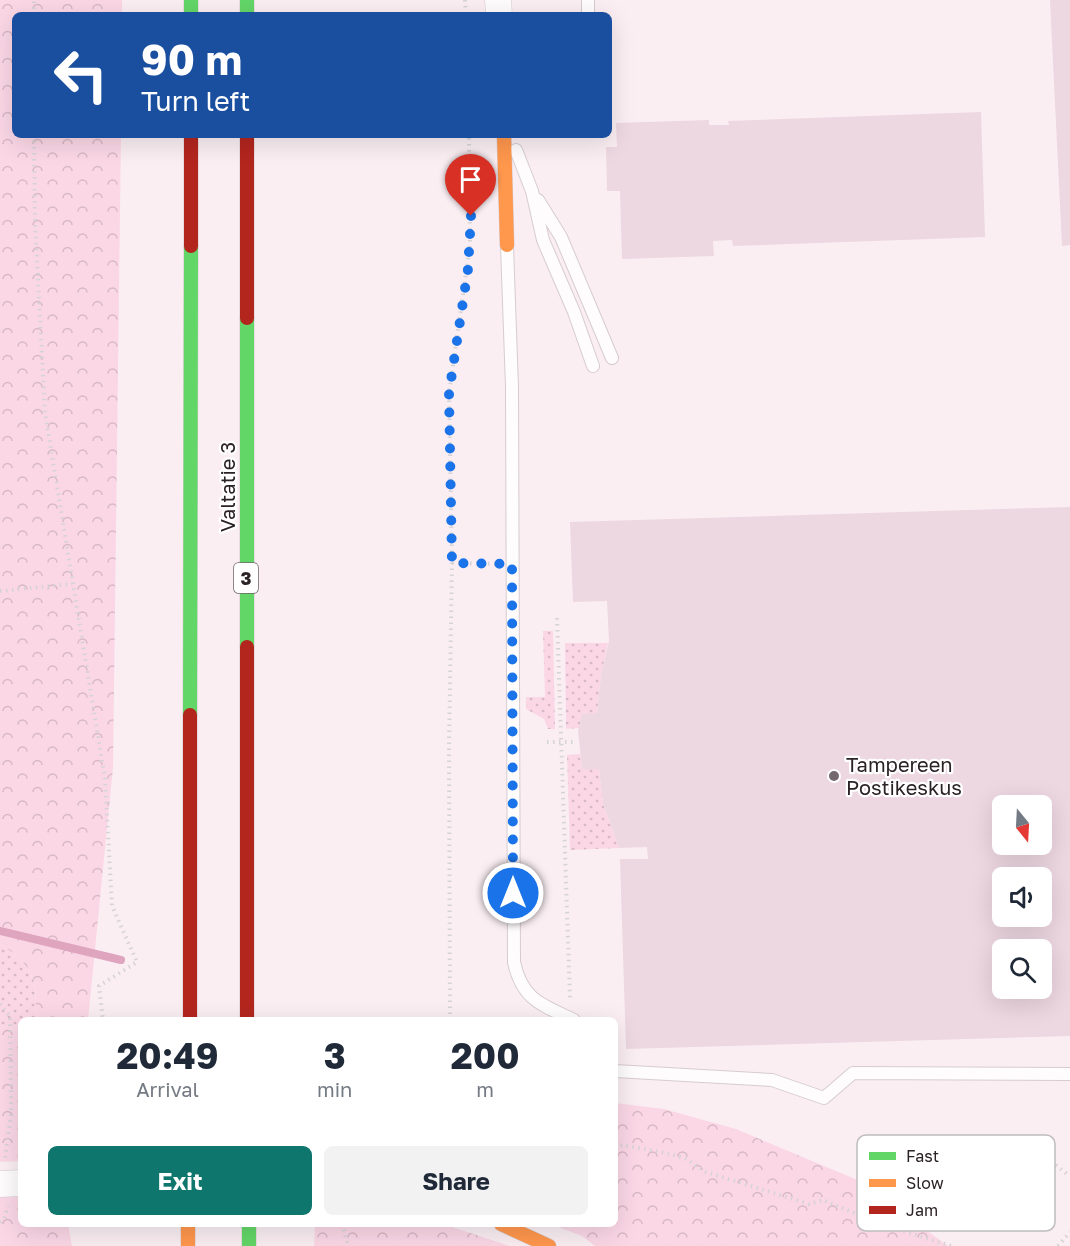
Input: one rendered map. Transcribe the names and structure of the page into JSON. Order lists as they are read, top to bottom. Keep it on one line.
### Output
{"streets":{"main road":["Valtatie 3","3"]},"places":["Tampereen Postikeskus"],"legend":["Fast","Slow","Jam"],"north":"bottom","page":{"turn":["90 m","Turn left"],"eta":["20:49","Arrival","3","min","200","m"],"buttons":["Exit","Share"]}}
